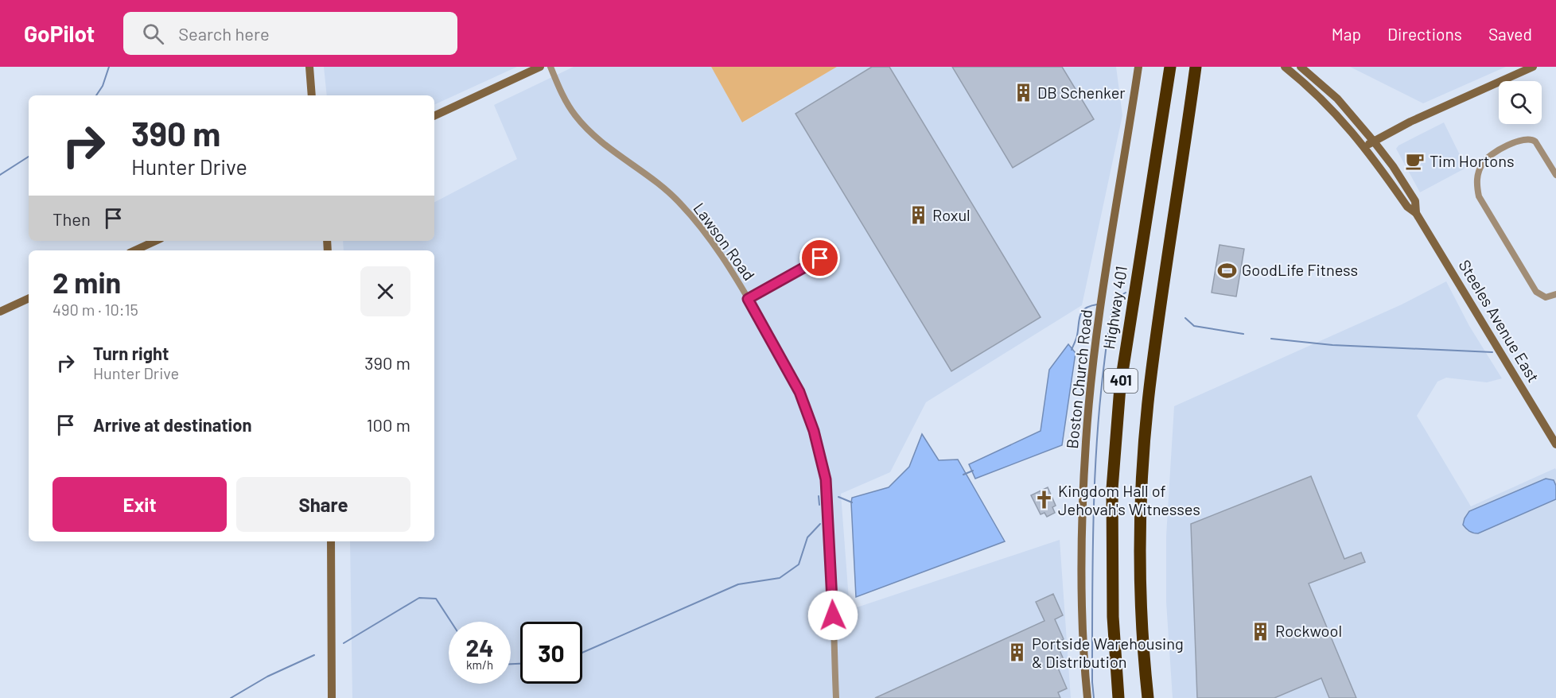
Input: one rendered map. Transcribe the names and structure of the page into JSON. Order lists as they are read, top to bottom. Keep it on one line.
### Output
{"streets":{"highway":["Highway 401","401"],"main road":["Steeles Avenue East","Boston Church Road"],"street":["Lawson Road"]},"places":{"building":["DB Schenker","Roxul","Rockwool","Portside Warehousing & Distribution"],"cafe":["Tim Hortons"],"sports":["GoodLife Fitness"],"church":["Kingdom Hall of Jehovah's Witnesses"]},"page":{"header":"GoPilot","search":"Search here","nav":["Map","Directions","Saved"],"turn":["390 m","Hunter Drive"],"then":"Then","heading":["2 min","490 m · 10:15"],"list":[{"name":"Turn right","note":"Hunter Drive","value":"390 m"},{"name":"Arrive at destination","value":"100 m"}],"buttons":["Exit","Share"],"speed":"24 km/h","limit":"30"}}
